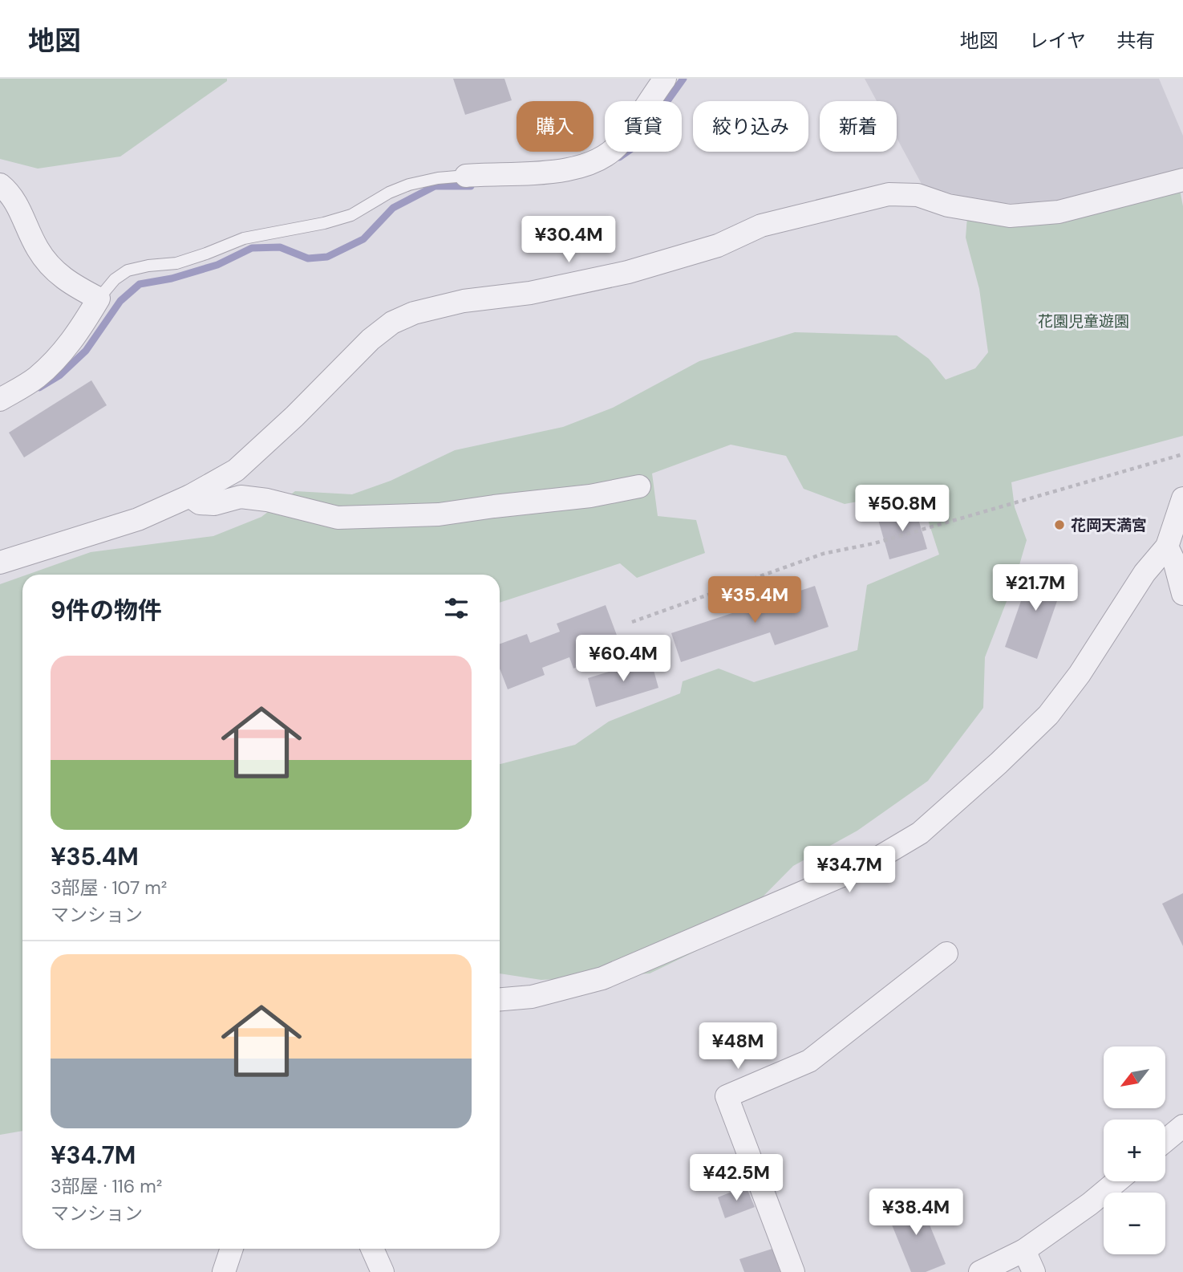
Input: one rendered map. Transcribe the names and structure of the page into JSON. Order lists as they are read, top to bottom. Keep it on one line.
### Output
{"parks":["花園児童遊園"],"places":["花岡天満宮"],"north":"bottom left","page":{"header":"地図","nav":["地図","レイヤ","共有"],"chip":["購入","賃貸","絞り込み","新着"],"price":["¥30.4M","¥50.8M","¥21.7M","¥35.4M","¥60.4M","¥34.7M","¥48M","¥42.5M","¥38.4M"],"heading":"9件の物件","list":[{"name":"¥35.4M","note":"3部屋 · 107 m² · マンション"},{"name":"¥34.7M","note":"3部屋 · 116 m² · マンション"}],"map_buttons":["+","−"]}}
